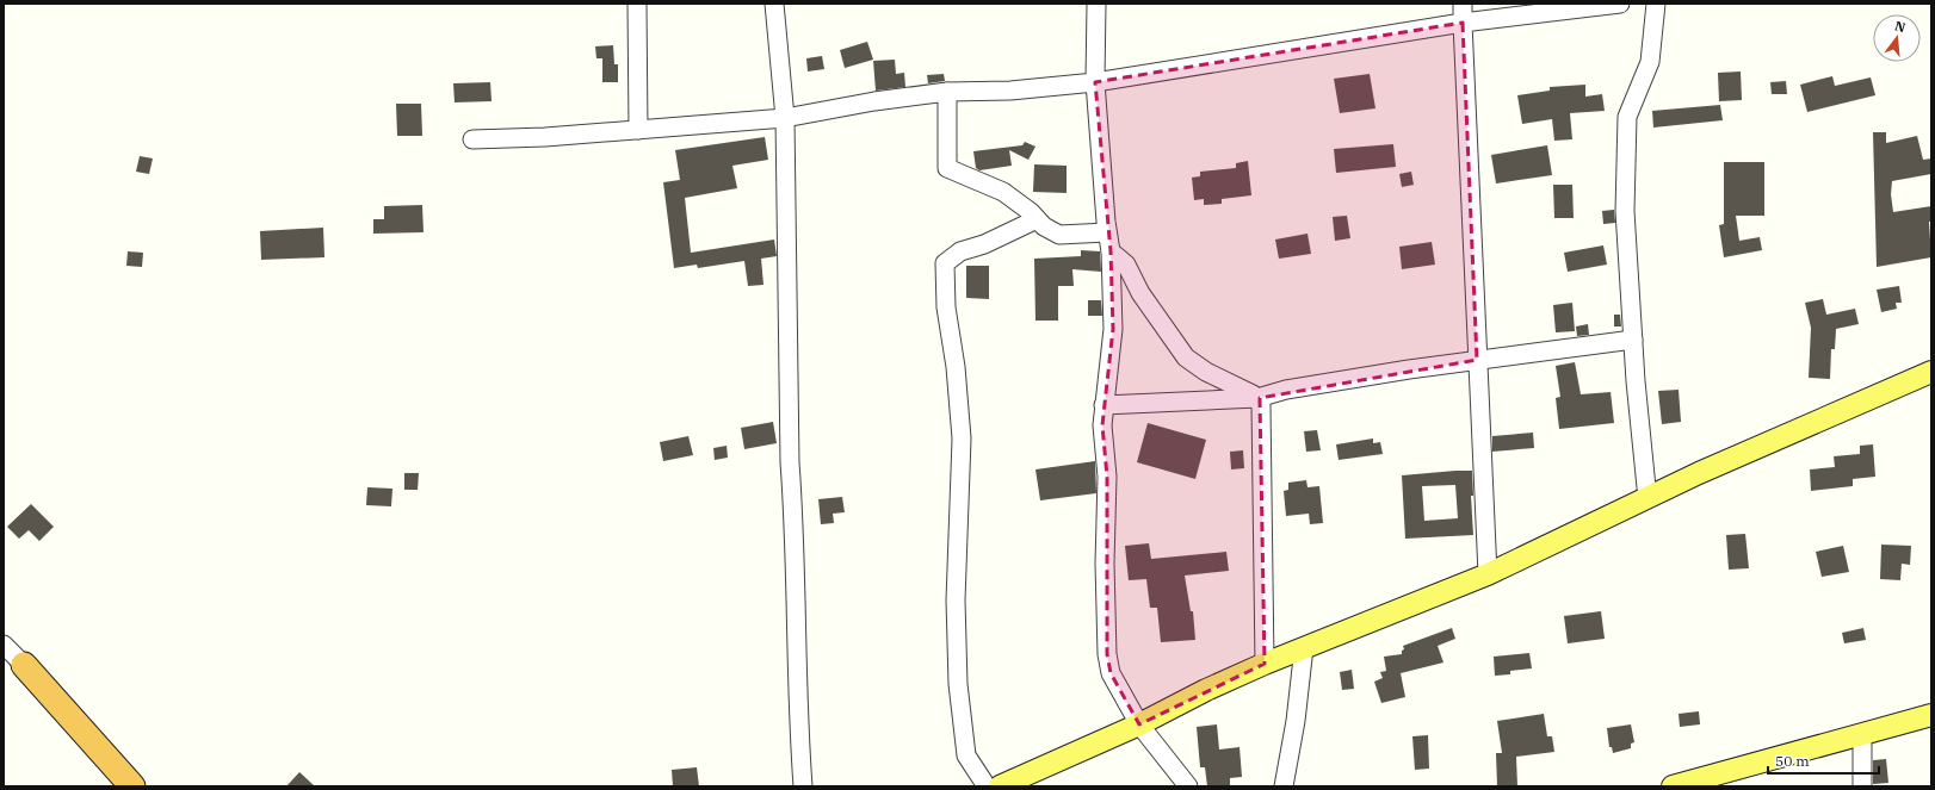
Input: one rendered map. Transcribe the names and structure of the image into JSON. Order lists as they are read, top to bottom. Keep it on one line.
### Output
{"scale_bar":"50 m","north":"top"}
